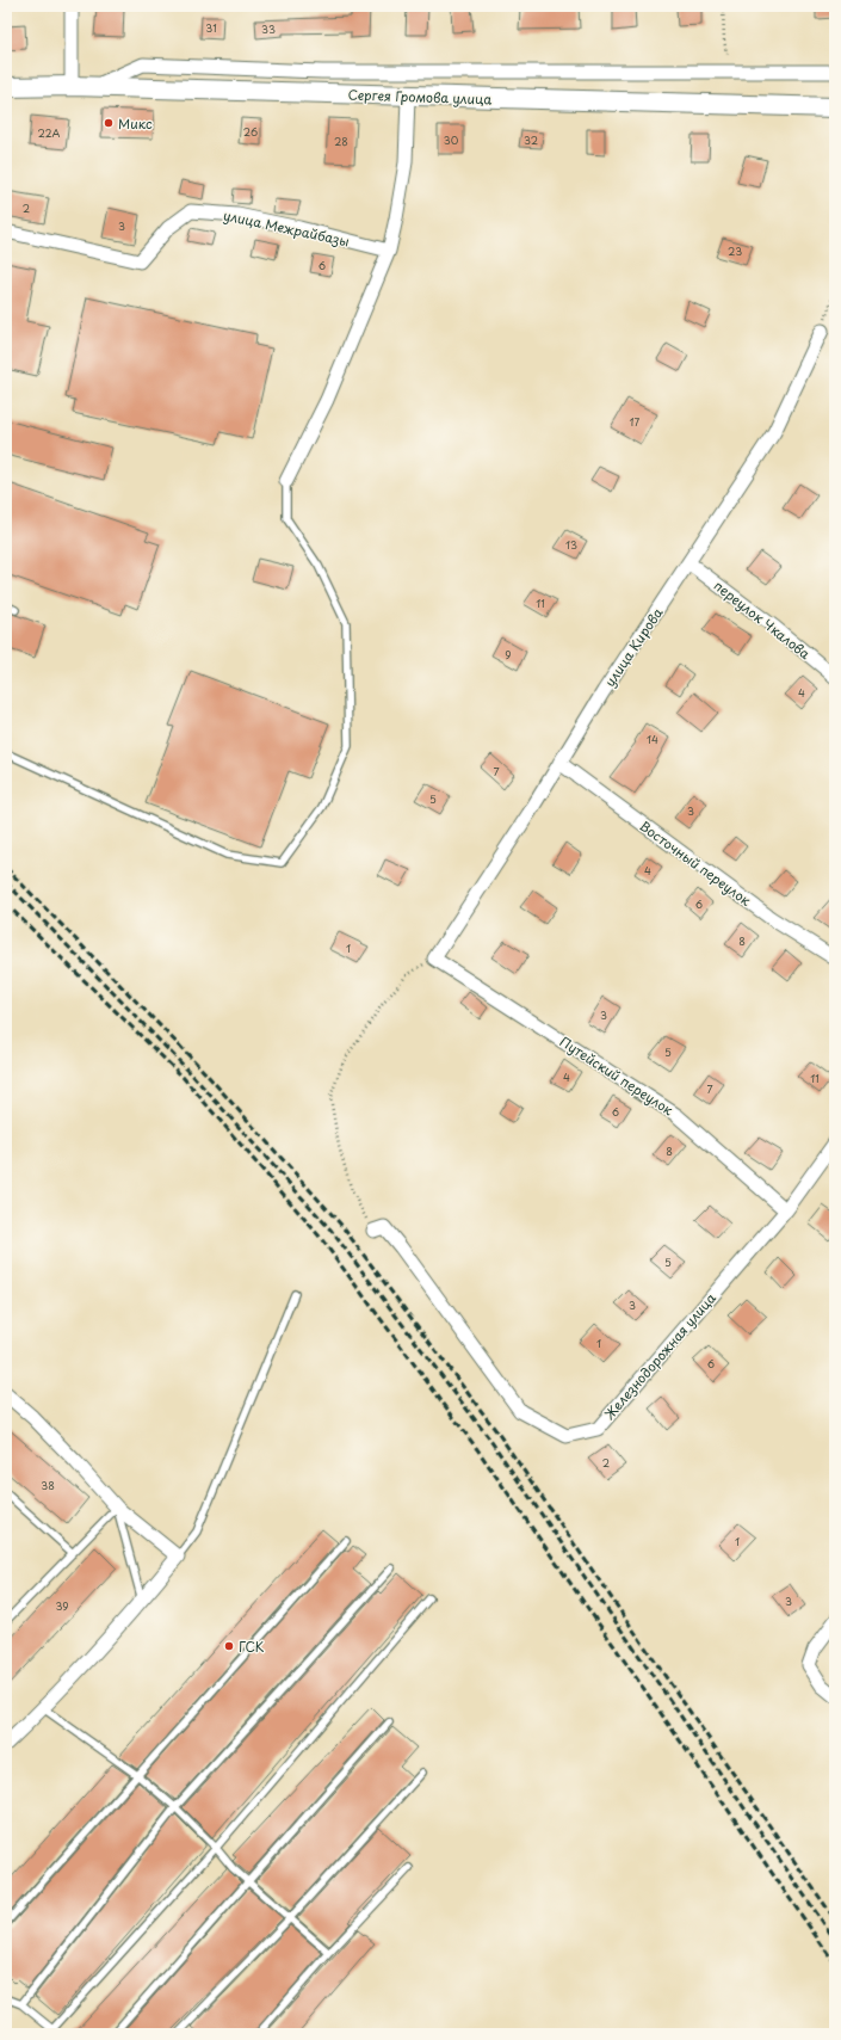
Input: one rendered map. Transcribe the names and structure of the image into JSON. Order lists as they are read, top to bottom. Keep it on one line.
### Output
{"streets":{"street":["Сергея Громова улица","улица Межрайбазы","переулок Чкалова","улица Кирова","Восточный переулок","Путейский переулок","Железнодорожная улица"]},"crossings":[["переулок Чкалова","улица Кирова"],["улица Кирова","Восточный переулок"],["улица Кирова","Путейский переулок"],["Путейский переулок","Железнодорожная улица"]],"places":["Микс","ГСК"],"house_numbers":["31","33","26","22А","30","32","28","2","3","23","6","17","13","11","9","4","14","7","5","3","4","6","8","1","3","5","4","11","7","6","8","5","3","1","6","2","38","1","3","39"]}
